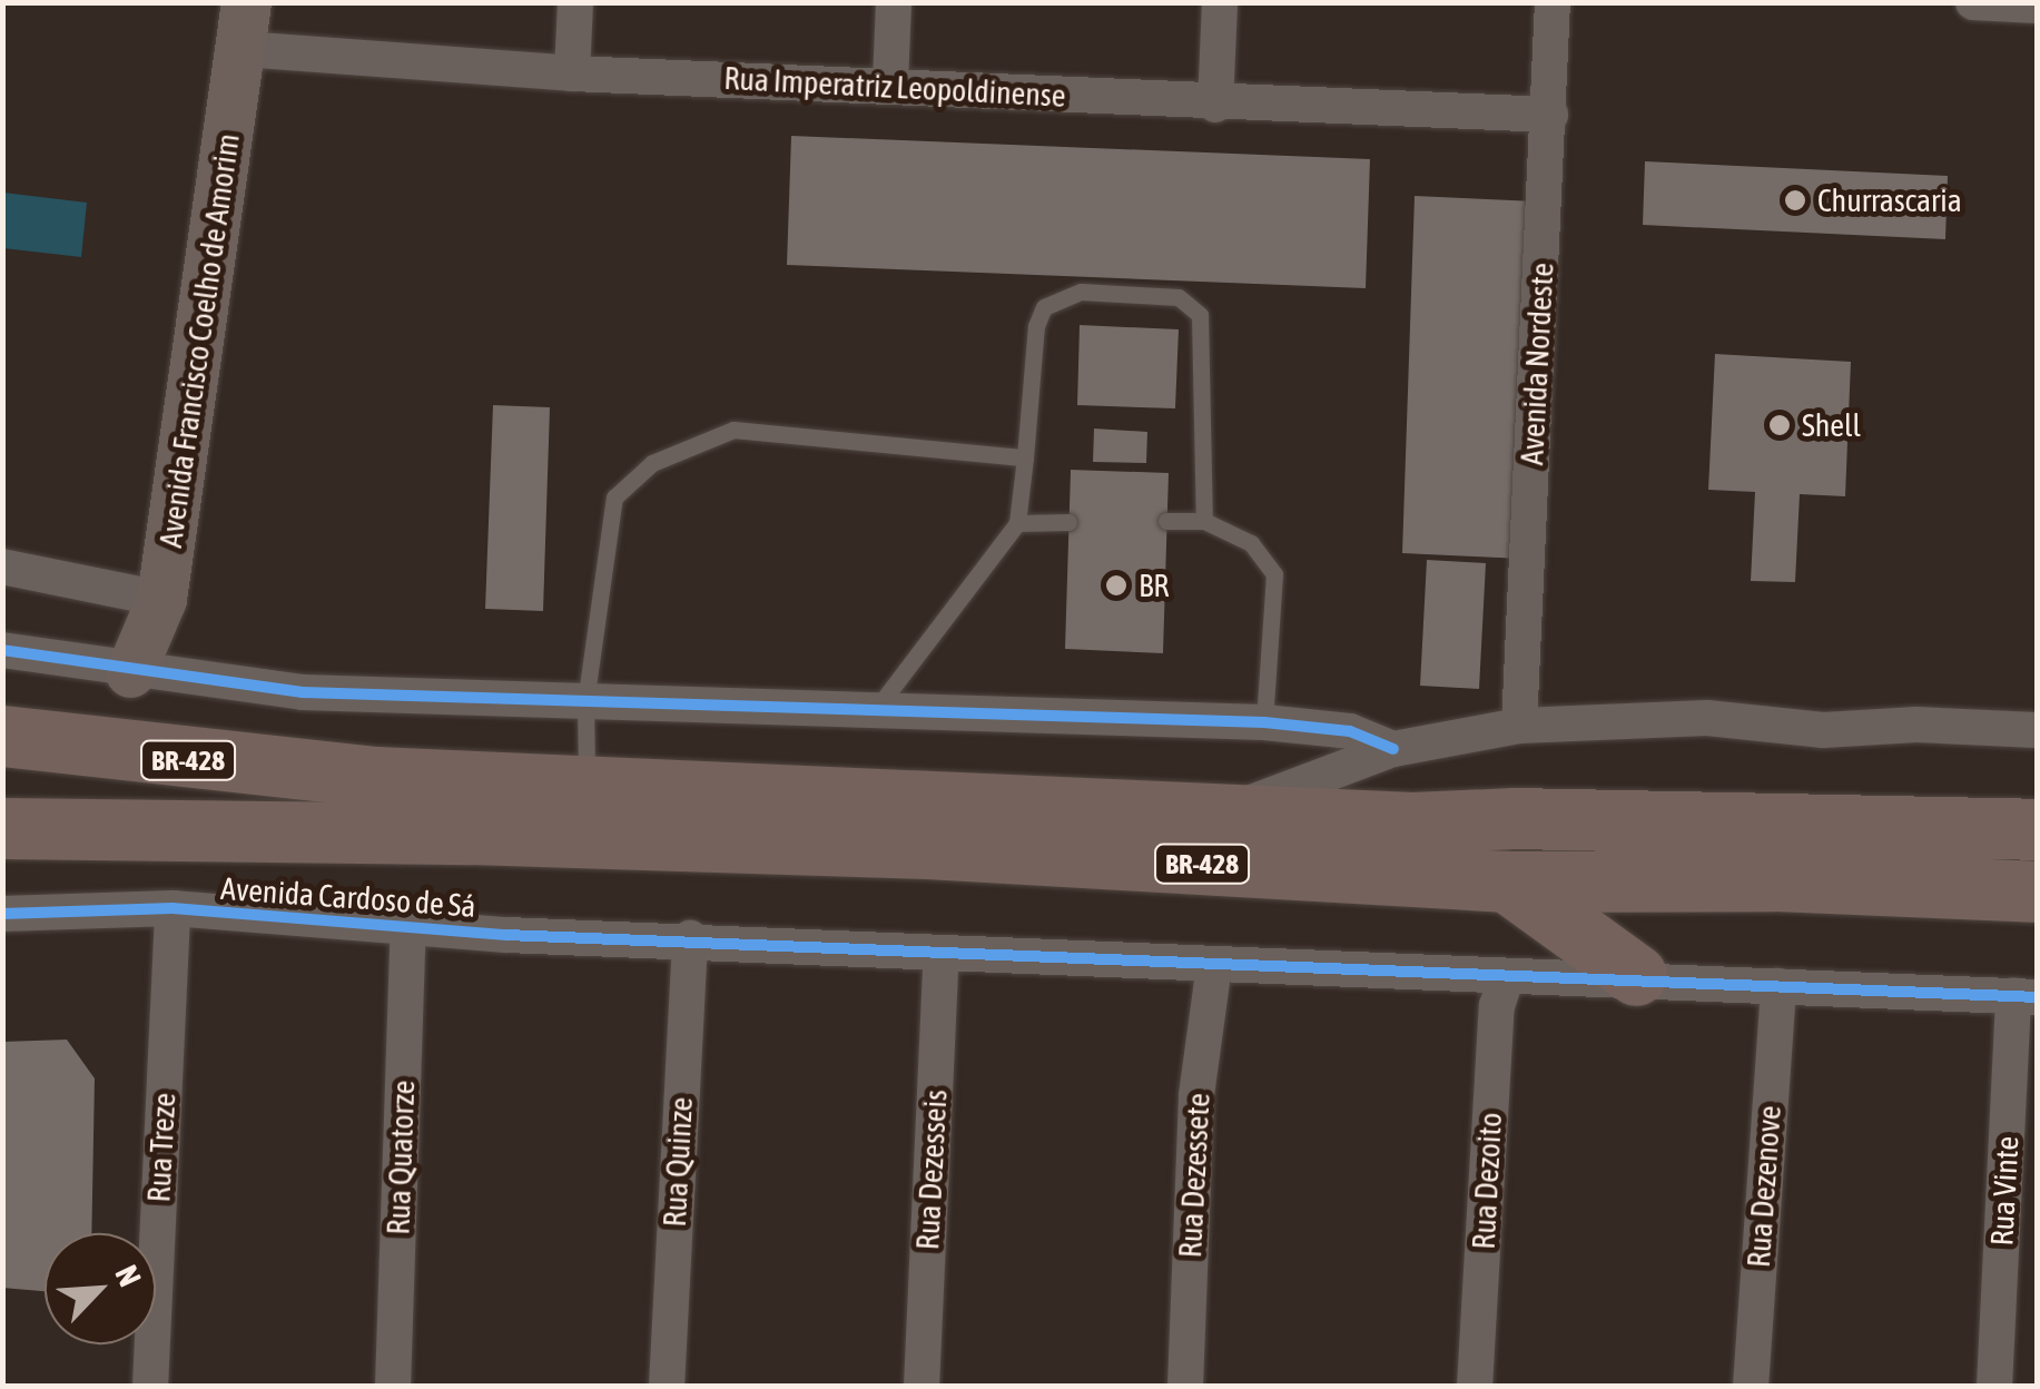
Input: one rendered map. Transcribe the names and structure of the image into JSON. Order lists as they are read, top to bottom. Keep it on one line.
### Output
{"streets":{"highway":["BR-428"],"street":["Rua Imperatriz Leopoldinense","Avenida Francisco Coelho de Amorim","Avenida Nordeste","Avenida Cardoso de Sá","Rua Treze","Rua Quatorze","Rua Quinze","Rua Dezesseis","Rua Dezessete","Rua Dezoito","Rua Dezenove","Rua Vinte"]},"crossings":[["Rua Imperatriz Leopoldinense","Avenida Francisco Coelho de Amorim"],["Rua Imperatriz Leopoldinense","Avenida Nordeste"],["Avenida Cardoso de Sá","Rua Treze"],["Avenida Cardoso de Sá","Rua Quatorze"],["Avenida Cardoso de Sá","Rua Quinze"],["Avenida Cardoso de Sá","Rua Dezesseis"],["Avenida Cardoso de Sá","Rua Dezessete"],["Avenida Cardoso de Sá","Rua Dezoito"],["Avenida Cardoso de Sá","Rua Dezenove"],["Avenida Cardoso de Sá","Rua Vinte"]],"places":["Churrascaria","Shell","BR"],"north":"top right"}
